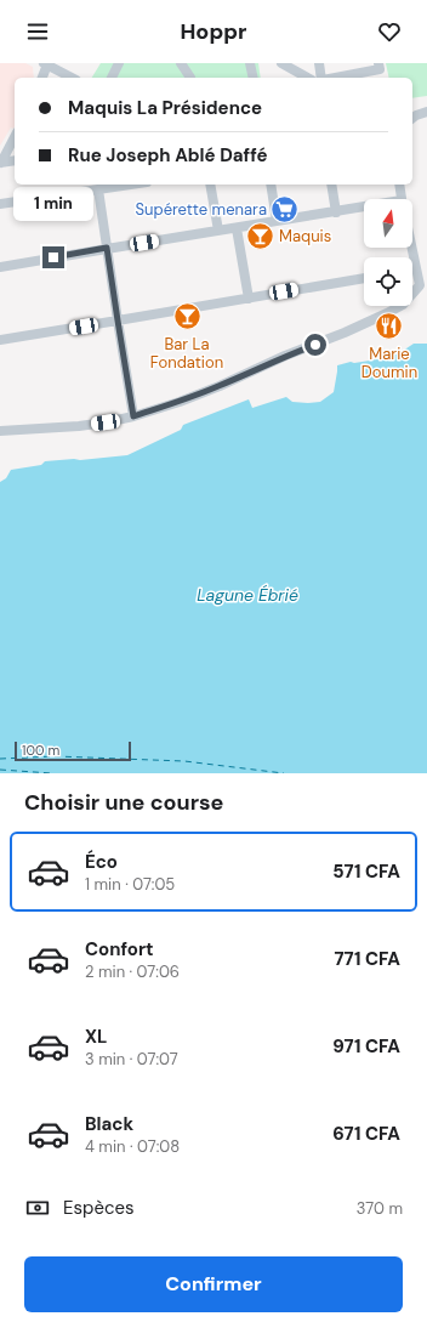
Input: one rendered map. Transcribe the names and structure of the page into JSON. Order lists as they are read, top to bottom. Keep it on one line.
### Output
{"water":["Lagune Ébrié"],"places":{"supermarket":["Supérette menara"],"bar":["Maquis","Bar La Fondation"],"restaurant":["Marie Doumin"]},"scale_bar":"100 m","north":"top","page":{"header":"Hoppr","banner":["Maquis La Présidence","Rue Joseph Ablé Daffé"],"bubble":"1 min","scale":"100 m","heading":"Choisir une course","list":[{"name":"Éco","note":"1 min · 07:05","value":"571 CFA"},{"name":"Confort","note":"2 min · 07:06","value":"771 CFA"},{"name":"XL","note":"3 min · 07:07","value":"971 CFA"},{"name":"Black","note":"4 min · 07:08","value":"671 CFA"}],"pay":["Espèces","370 m"],"buttons":"Confirmer"}}
